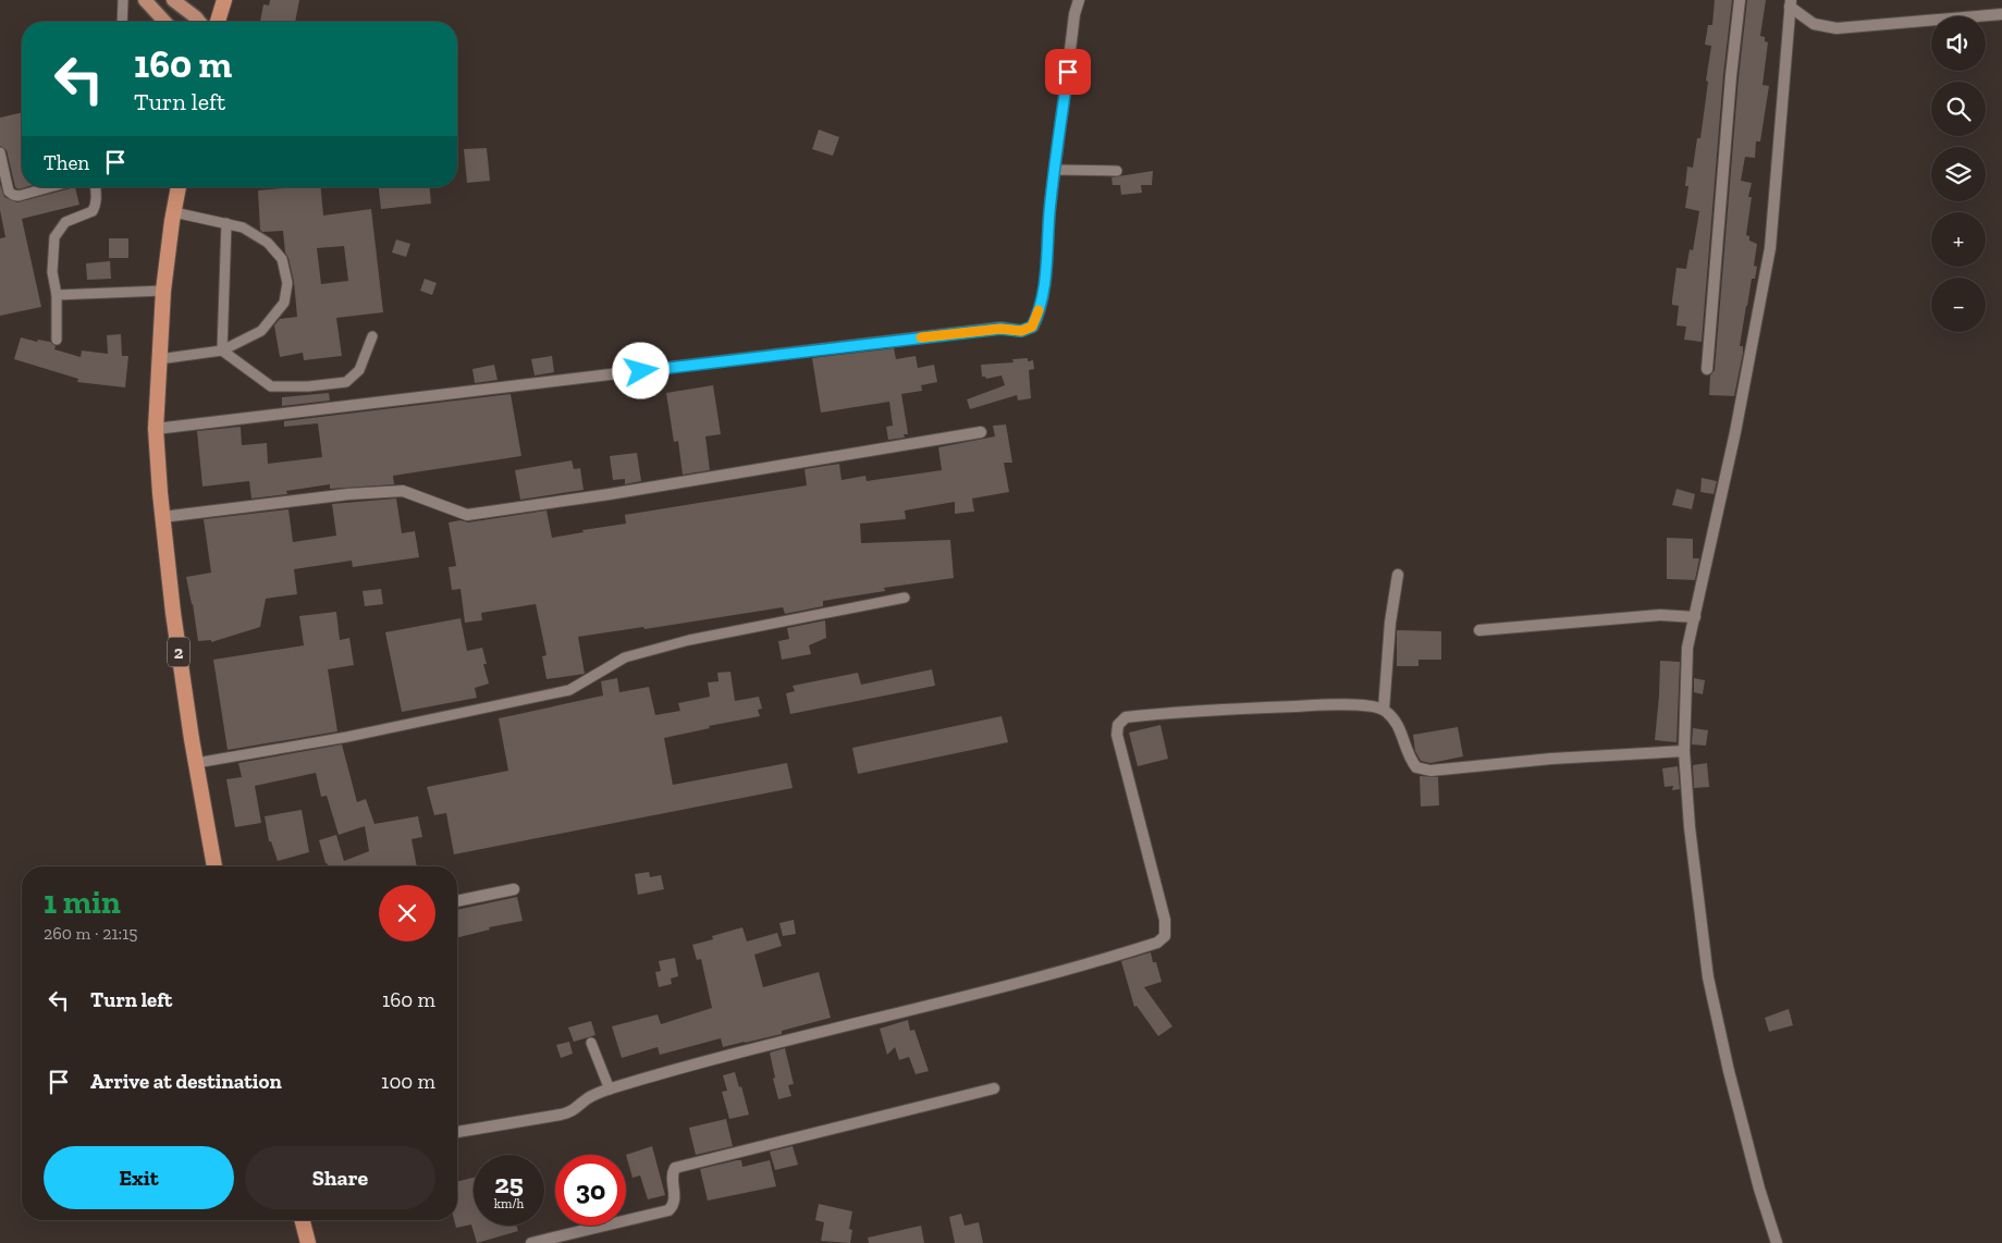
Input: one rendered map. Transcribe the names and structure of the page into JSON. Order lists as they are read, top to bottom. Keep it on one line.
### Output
{"streets":{"highway":["2"]},"page":{"map_buttons":["+","−"],"turn":["160 m","Turn left"],"then":"Then","heading":["1 min","260 m · 21:15"],"list":[{"name":"Turn left","value":"160 m"},{"name":"Arrive at destination","value":"100 m"}],"buttons":["Exit","Share"],"speed":"25 km/h","limit":"30"}}
